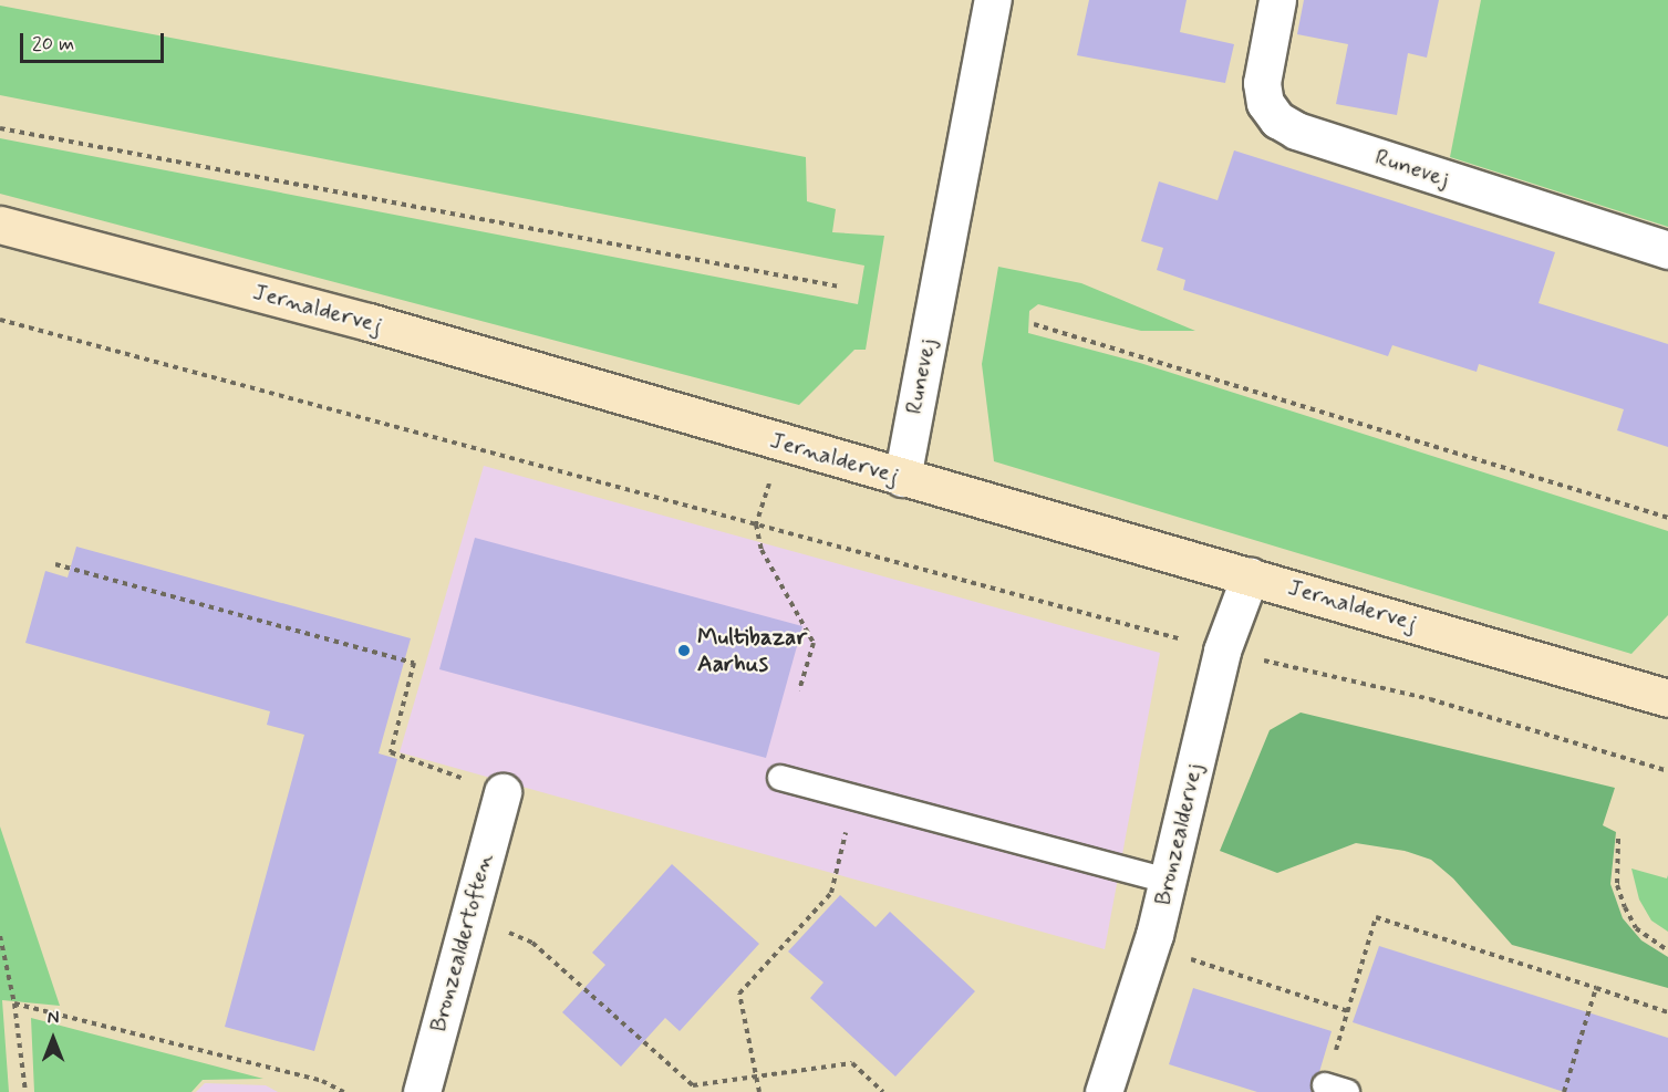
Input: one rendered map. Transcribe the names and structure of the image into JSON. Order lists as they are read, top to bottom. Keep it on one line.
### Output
{"streets":{"street":["Runevej","Jernaldervej","Bronzealdervej","Bronzealdertoften"]},"crossings":[["Runevej","Jernaldervej"],["Jernaldervej","Bronzealdervej"]],"places":["Multibazar Aarhus"],"scale_bar":"20 m","north":"top"}
